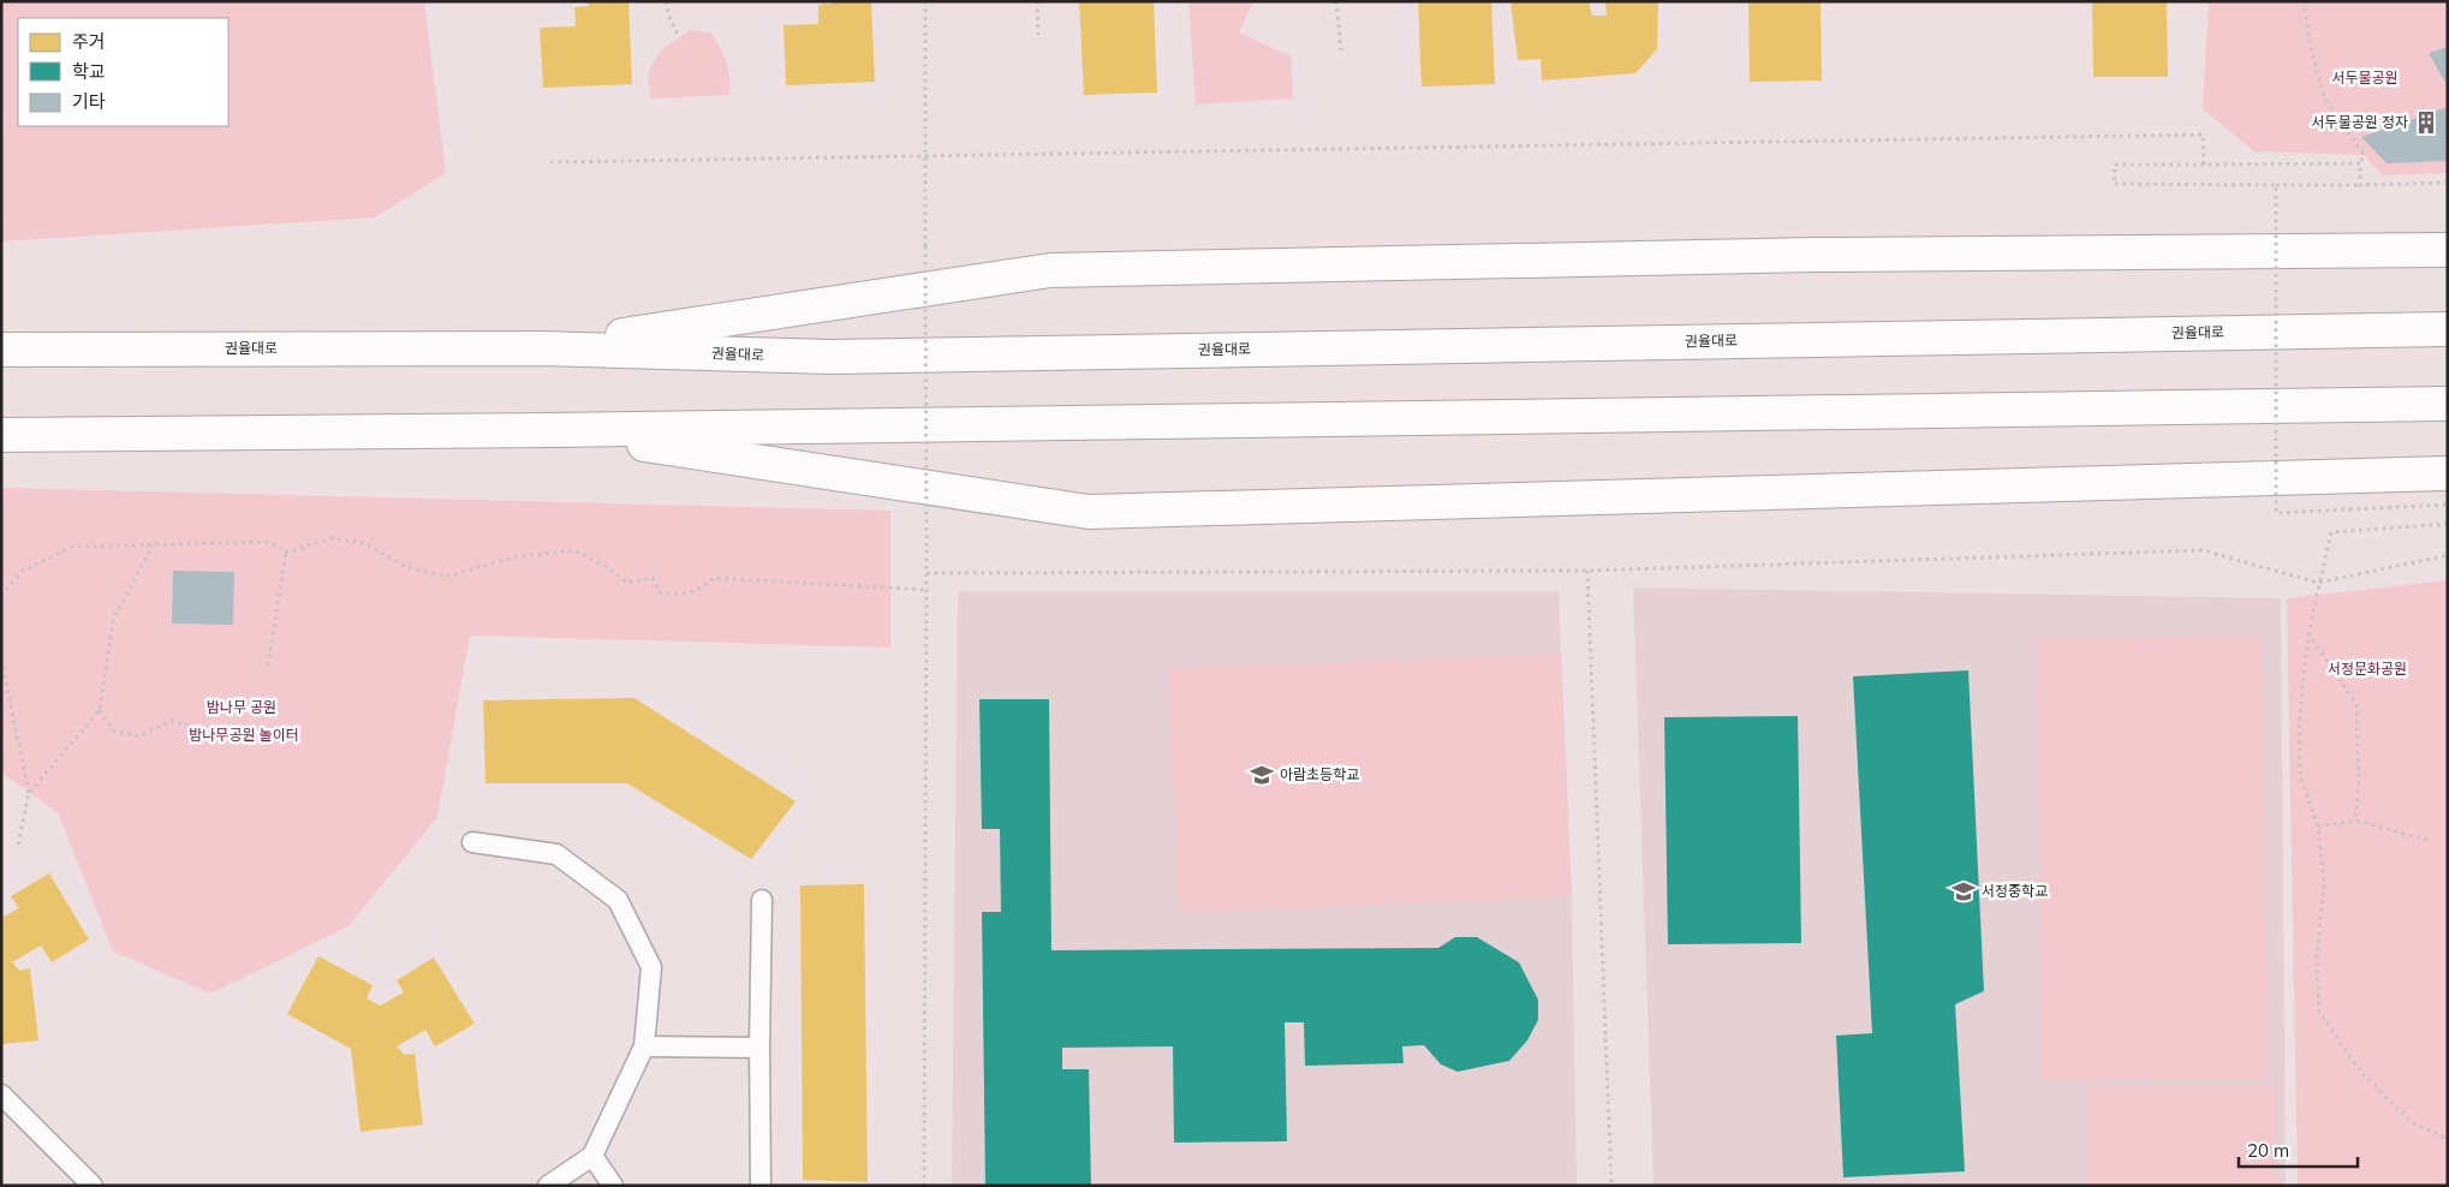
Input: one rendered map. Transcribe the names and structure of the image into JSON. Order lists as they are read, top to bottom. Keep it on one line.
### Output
{"streets":{"highway":["권율대로"]},"parks":["서두물공원","서정문화공원","밤나무 공원","밤나무공원 놀이터"],"places":{"building":["서두물공원 정자"],"school or university":["아람초등학교","서정중학교"]},"legend":["주거","학교","기타"],"scale_bar":"20 m"}
